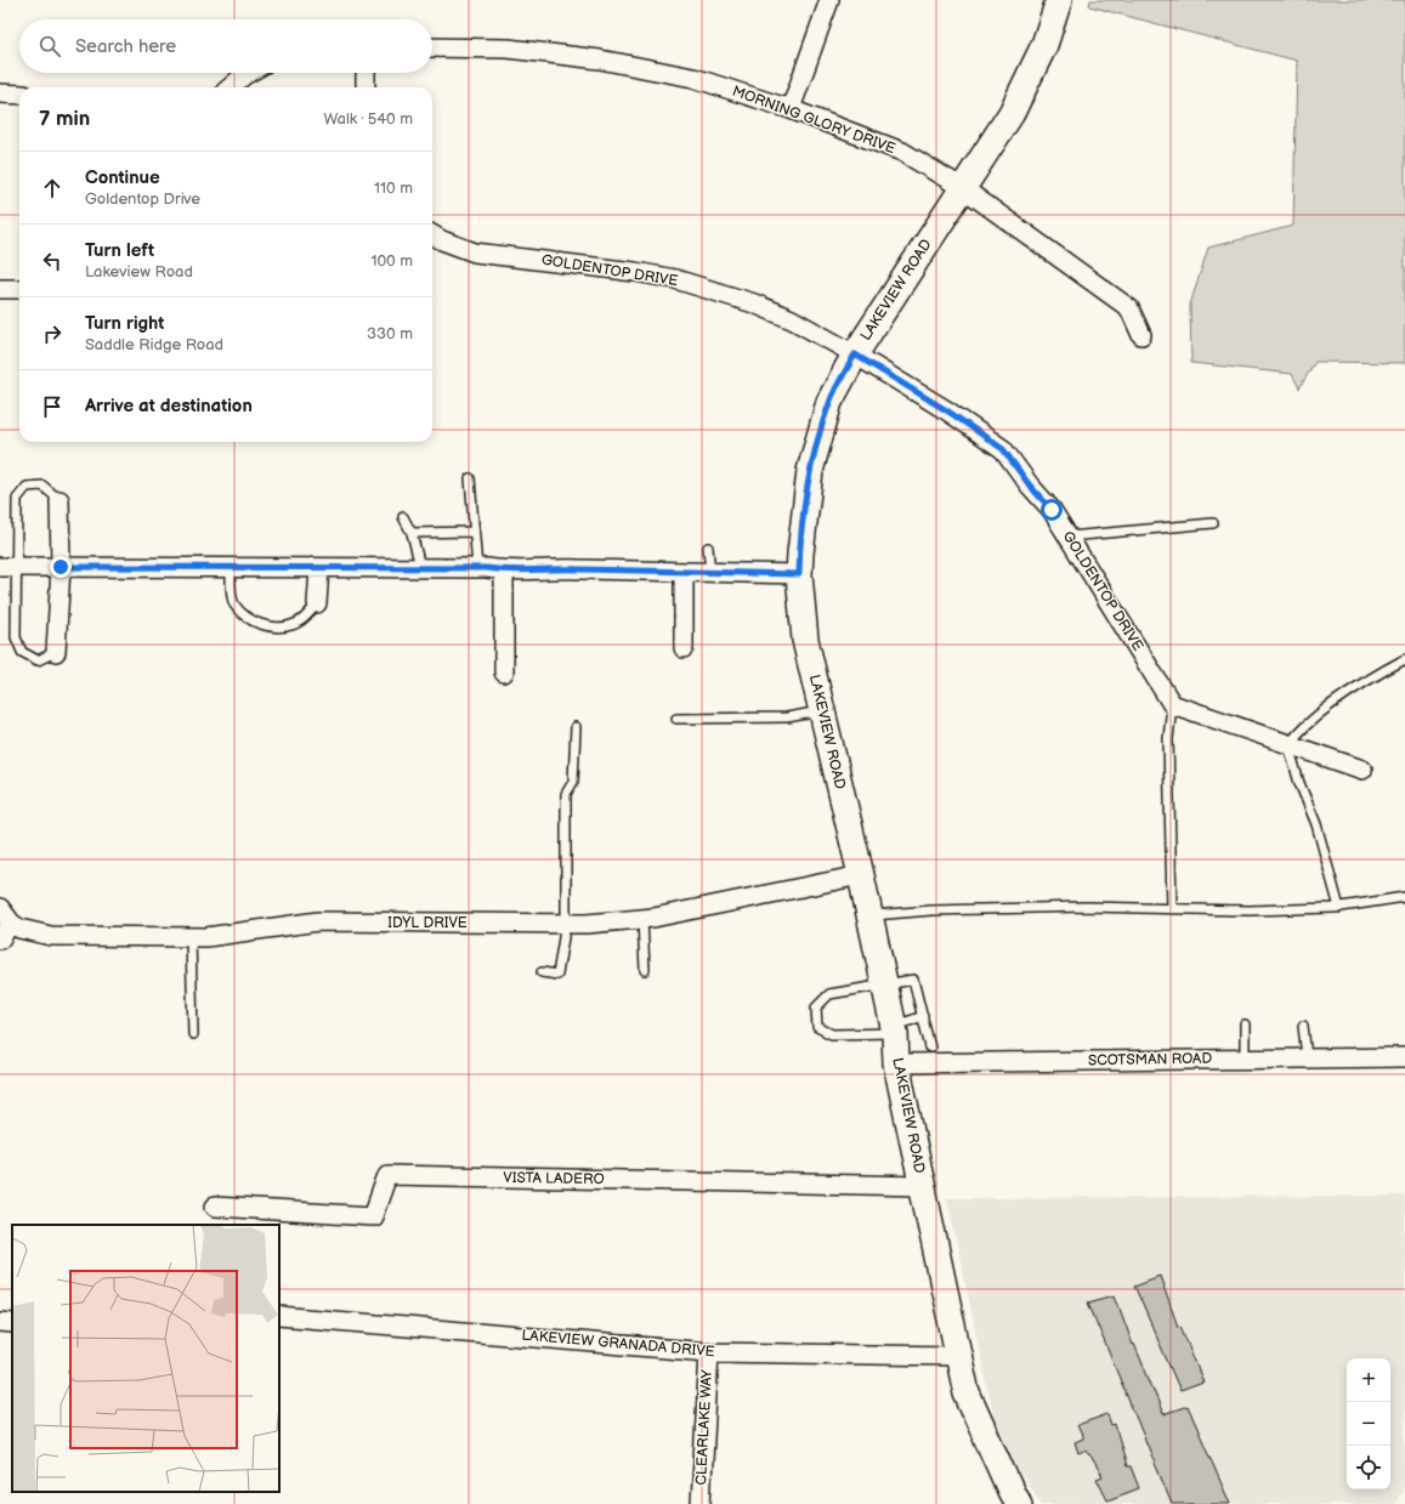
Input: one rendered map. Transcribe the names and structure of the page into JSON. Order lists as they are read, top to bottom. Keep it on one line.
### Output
{"streets":{"street":["MORNING GLORY DRIVE","GOLDENTOP DRIVE","LAKEVIEW ROAD","IDYL DRIVE","SCOTSMAN ROAD","VISTA LADERO","LAKEVIEW GRANADA DRIVE","CLEARLAKE WAY"]},"crossings":[["MORNING GLORY DRIVE","LAKEVIEW ROAD"],["GOLDENTOP DRIVE","LAKEVIEW ROAD"],["LAKEVIEW ROAD","IDYL DRIVE"],["LAKEVIEW ROAD","SCOTSMAN ROAD"],["LAKEVIEW ROAD","VISTA LADERO"],["LAKEVIEW ROAD","LAKEVIEW GRANADA DRIVE"],["LAKEVIEW GRANADA DRIVE","CLEARLAKE WAY"]],"page":{"search":"Search here","heading":["7 min","Walk · 540 m"],"list":[["Continue","Goldentop Drive","110 m"],["Turn left","Lakeview Road","100 m"],["Turn right","Saddle Ridge Road","330 m"],"Arrive at destination"],"map_buttons":["+","−"]}}
